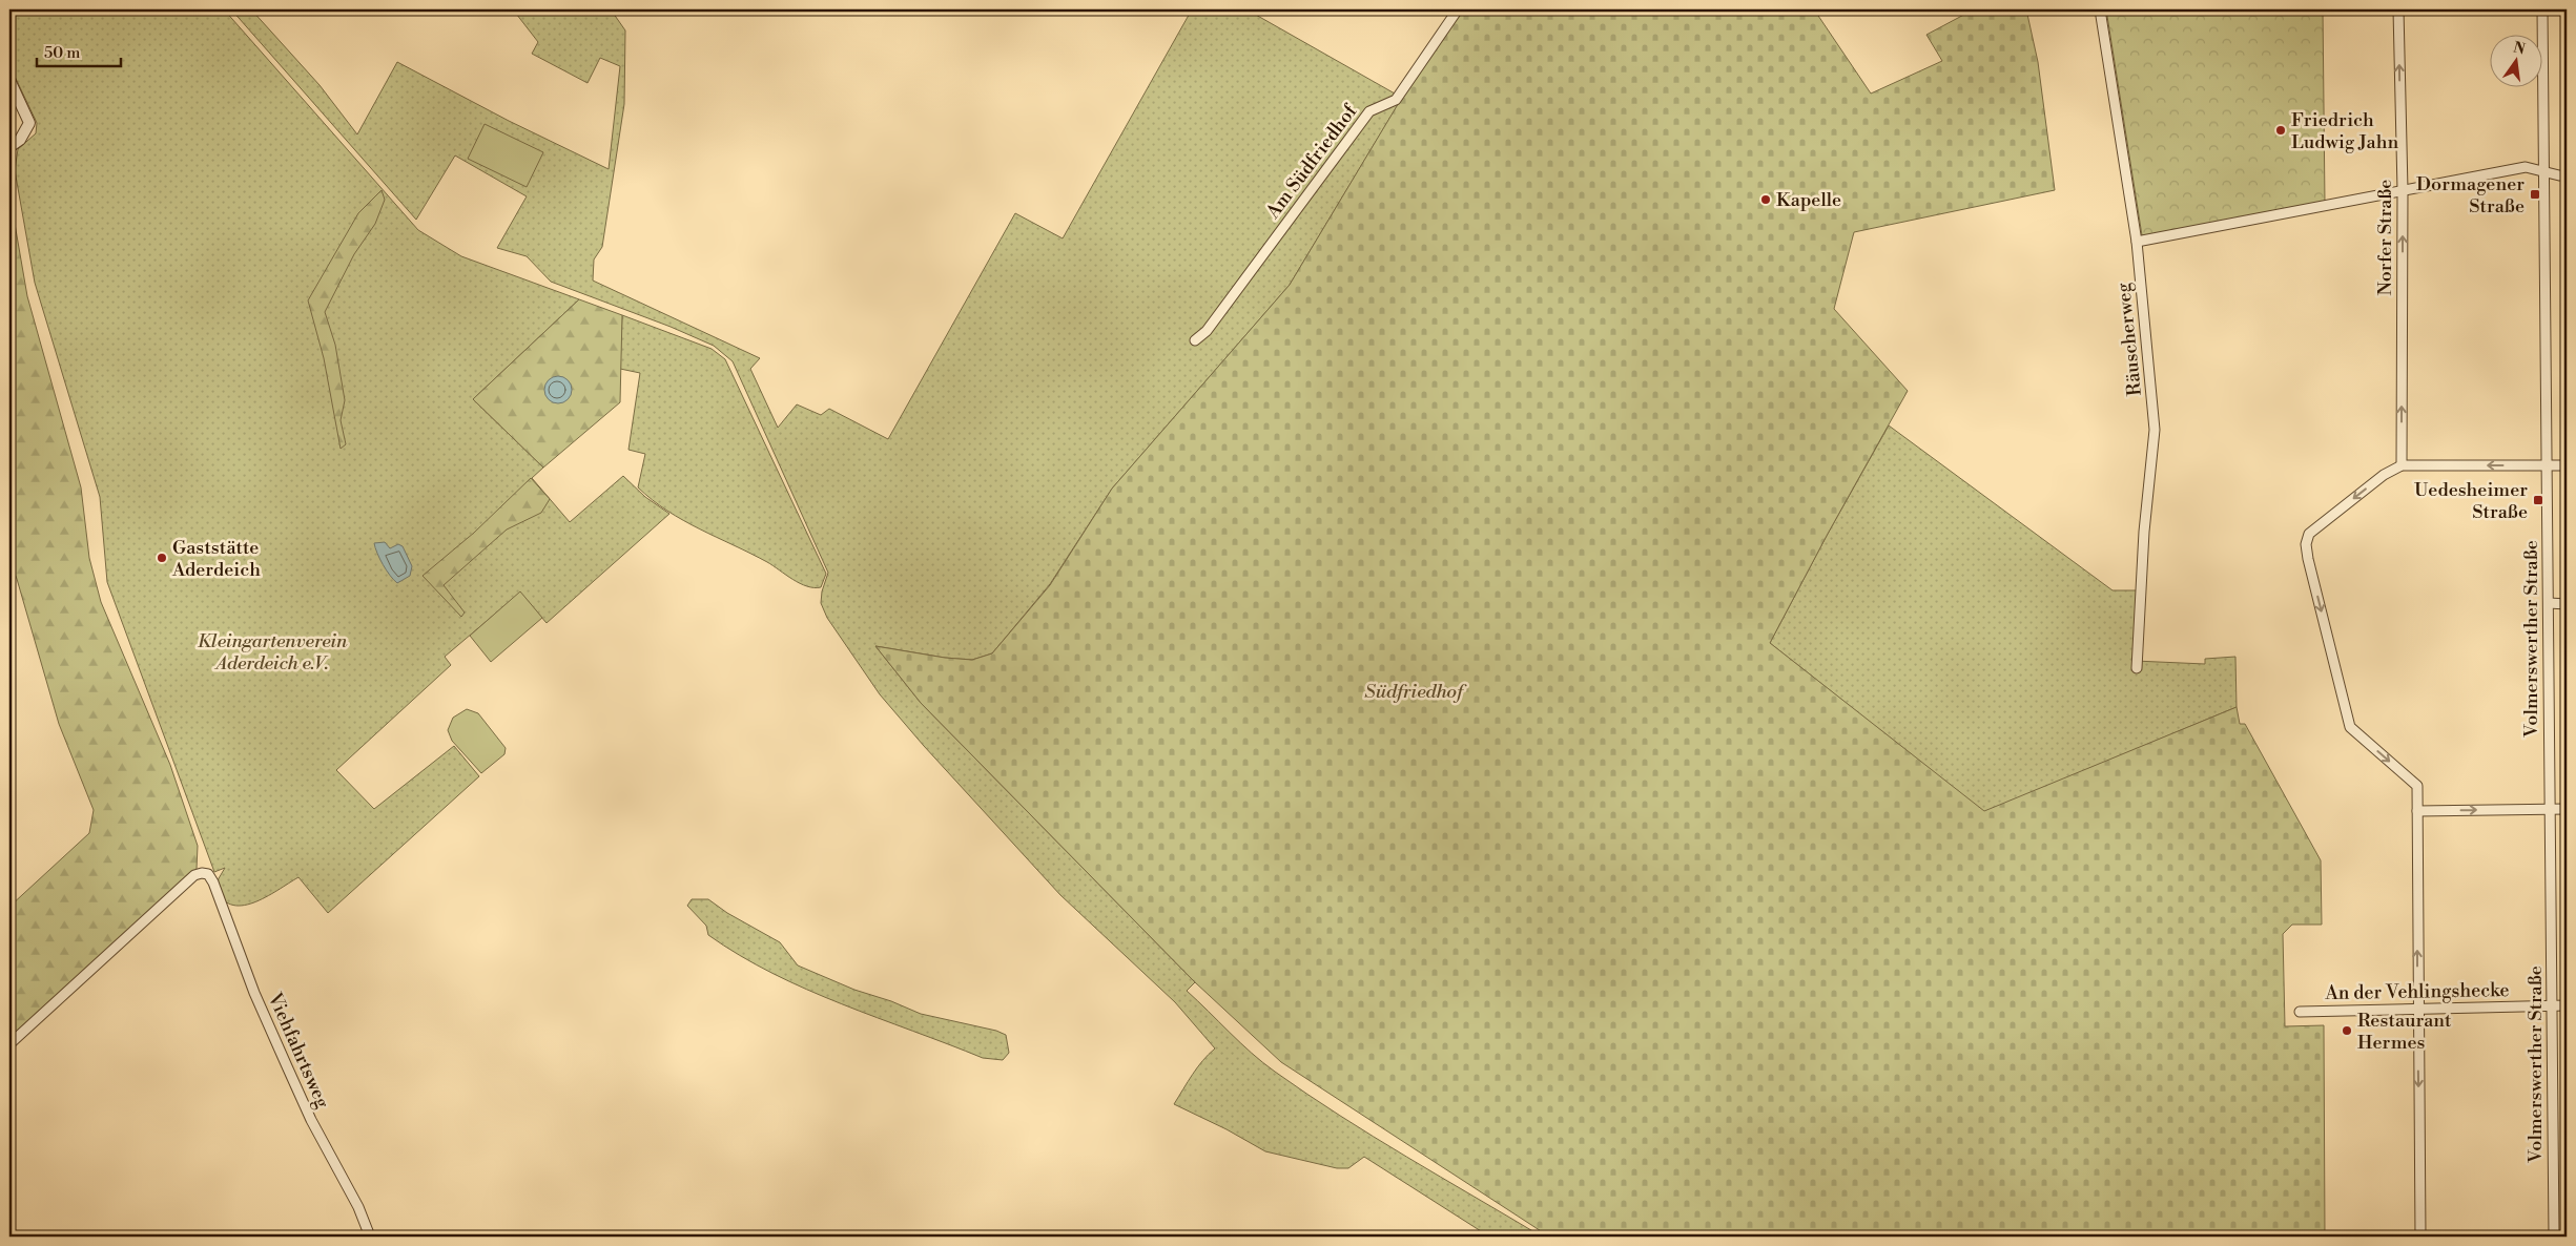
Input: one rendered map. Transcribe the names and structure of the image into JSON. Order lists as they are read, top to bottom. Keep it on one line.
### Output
{"streets":{"street":["Am Südfriedhof","Norfer Straße","Räuscherweg","Volmerswerther Straße","An der Vehlingshecke","Viehfahrtsweg"]},"crossings":[["Volmerswerther Straße","An der Vehlingshecke"]],"one_way":["Norfer Straße"],"parks":["Kleingartenverein Aderdeich e.V.","Südfriedhof"],"places":{"other":["Friedrich Ludwig Jahn","Kapelle","Gaststätte Aderdeich","Restaurant Hermes"],"transit":["Dormagener Straße","Uedesheimer Straße"]},"scale_bar":"50 m","north":"top"}
